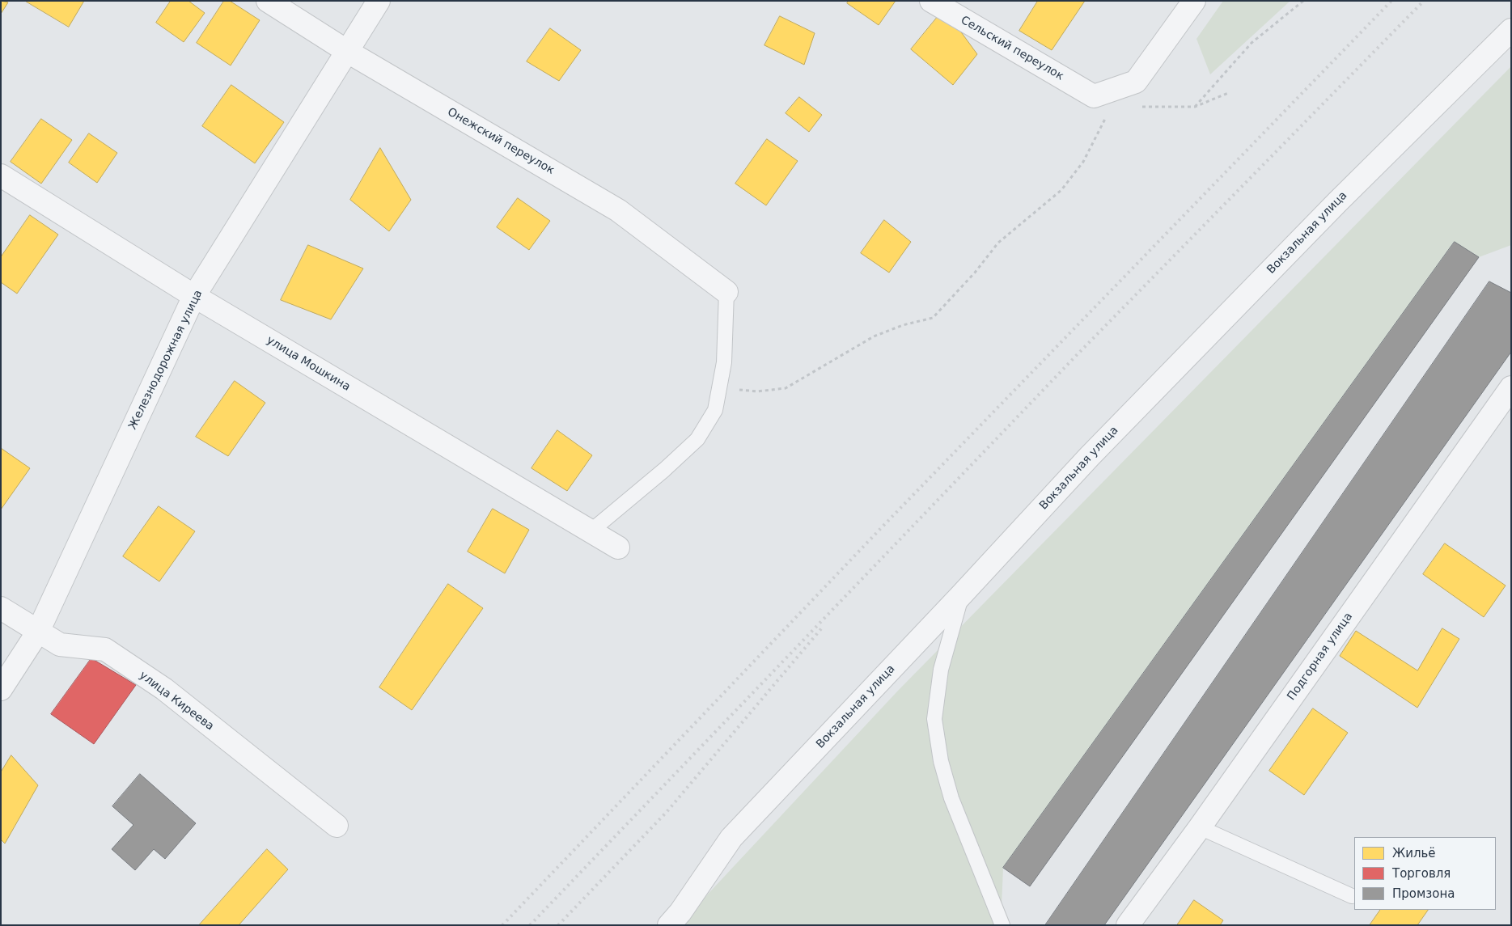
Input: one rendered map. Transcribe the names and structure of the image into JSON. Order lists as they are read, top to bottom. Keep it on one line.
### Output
{"streets":{"street":["Сельский переулок","Онежский переулок","Вокзальная улица","Железнодорожная улица","улица Мошкина","Подгорная улица","улица Киреева"]},"crossings":[["Онежский переулок","Железнодорожная улица"],["Железнодорожная улица","улица Мошкина"],["Железнодорожная улица","улица Киреева"]],"legend":["Жильё","Торговля","Промзона"]}
